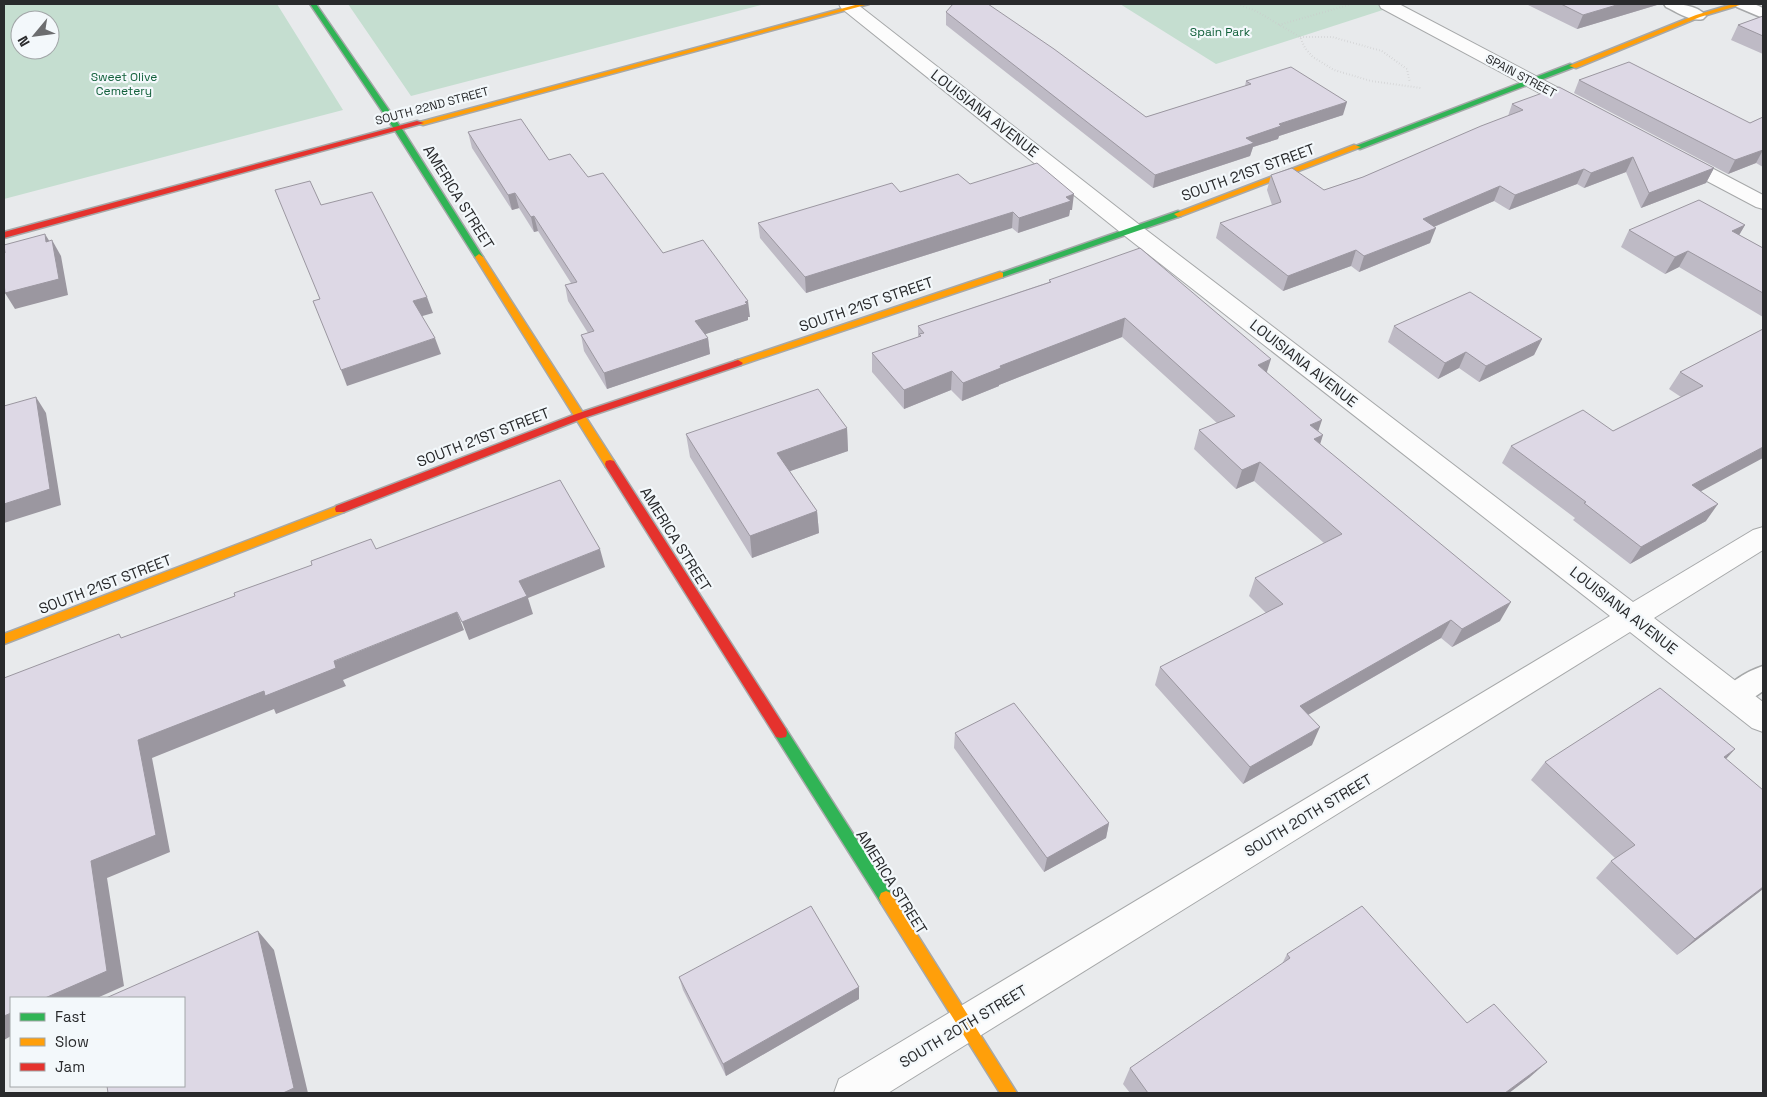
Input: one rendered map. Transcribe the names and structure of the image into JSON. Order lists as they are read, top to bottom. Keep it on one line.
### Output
{"streets":{"street":["SPAIN STREET","SOUTH 22ND STREET","LOUISIANA AVENUE","SOUTH 21ST STREET","AMERICA STREET","SOUTH 20TH STREET"]},"crossings":[["SPAIN STREET","SOUTH 21ST STREET"],["SOUTH 22ND STREET","LOUISIANA AVENUE"],["SOUTH 22ND STREET","AMERICA STREET"],["LOUISIANA AVENUE","SOUTH 21ST STREET"],["LOUISIANA AVENUE","SOUTH 20TH STREET"],["SOUTH 21ST STREET","AMERICA STREET"],["AMERICA STREET","SOUTH 20TH STREET"]],"parks":["Spain Park","Sweet Olive Cemetery"],"legend":["Fast","Slow","Jam"],"north":"bottom left"}
